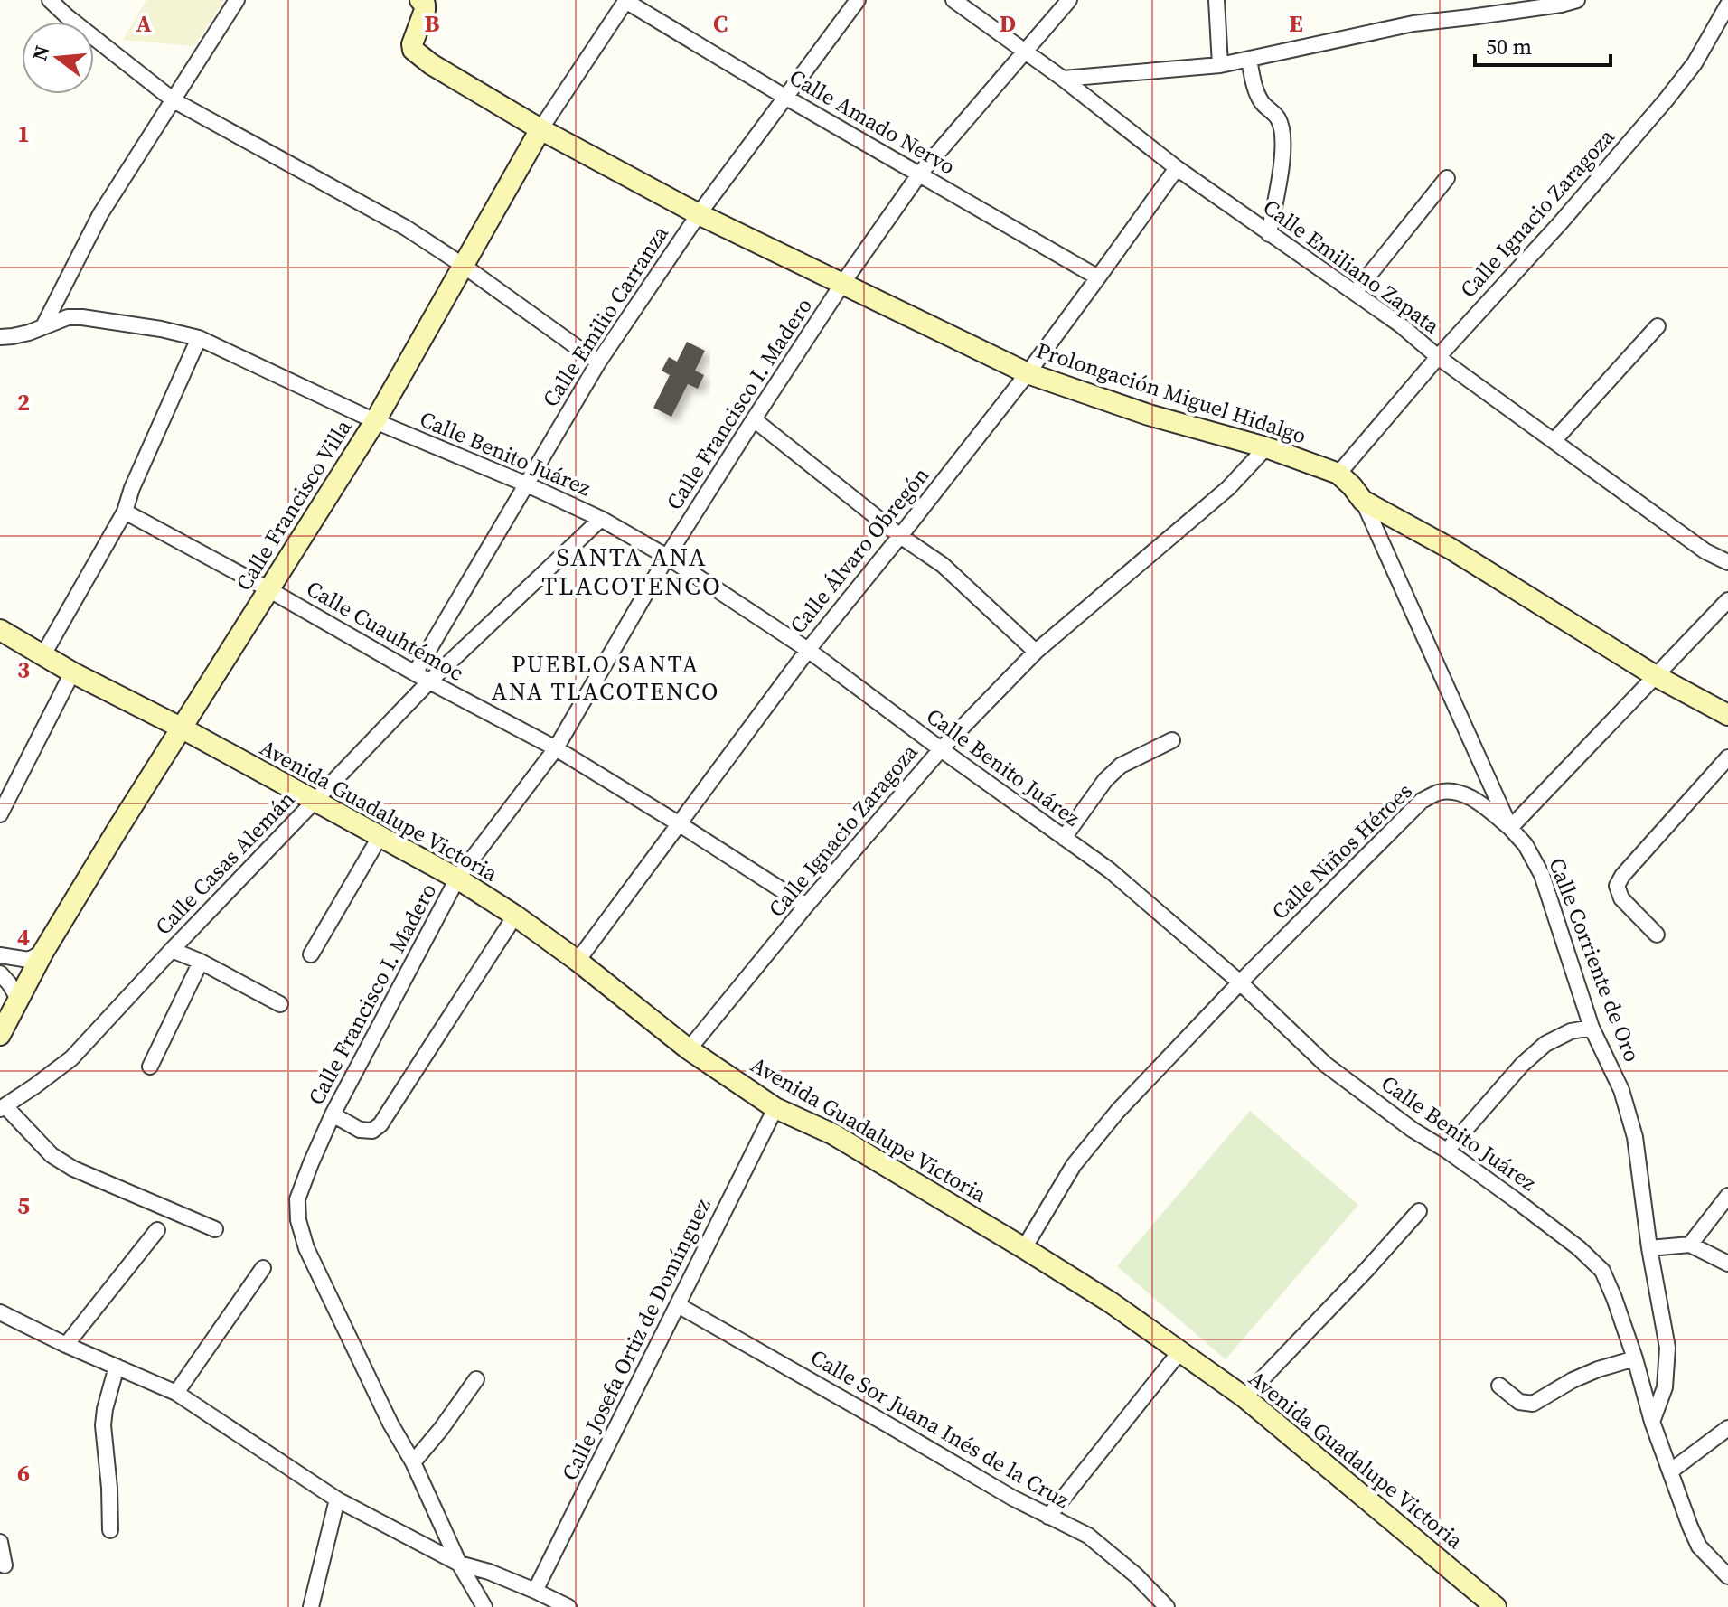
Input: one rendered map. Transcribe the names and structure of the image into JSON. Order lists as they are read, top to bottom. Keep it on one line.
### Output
{"streets":{"street":["Calle Amado Nervo","Calle Ignacio Zaragoza","Calle Emiliano Zapata","Calle Emilio Carranza","Prolongación Miguel Hidalgo","Calle Francisco I. Madero","Calle Benito Juárez","Calle Francisco Villa","Calle Álvaro Obregón","Calle Cuauhtémoc","Avenida Guadalupe Victoria","Calle Niños Héroes","Calle Casas Alemán","Calle Corriente de Oro","Calle Josefa Ortiz de Domínguez","Calle Sor Juana Inés de la Cruz"]},"crossings":[["Calle Amado Nervo","Calle Emilio Carranza"],["Calle Amado Nervo","Calle Francisco I. Madero"],["Calle Amado Nervo","Calle Francisco Villa"],["Calle Amado Nervo","Calle Álvaro Obregón"],["Calle Ignacio Zaragoza","Calle Emiliano Zapata"],["Calle Ignacio Zaragoza","Prolongación Miguel Hidalgo"],["Calle Ignacio Zaragoza","Calle Benito Juárez"],["Calle Ignacio Zaragoza","Calle Cuauhtémoc"],["Calle Ignacio Zaragoza","Avenida Guadalupe Victoria"],["Calle Emiliano Zapata","Calle Francisco I. Madero"],["Calle Emiliano Zapata","Calle Álvaro Obregón"],["Calle Emilio Carranza","Prolongación Miguel Hidalgo"],["Calle Emilio Carranza","Calle Benito Juárez"],["Calle Emilio Carranza","Calle Cuauhtémoc"],["Prolongación Miguel Hidalgo","Calle Francisco I. Madero"],["Prolongación Miguel Hidalgo","Calle Francisco Villa"],["Prolongación Miguel Hidalgo","Calle Álvaro Obregón"],["Prolongación Miguel Hidalgo","Calle Corriente de Oro"],["Calle Francisco I. Madero","Calle Benito Juárez"],["Calle Francisco I. Madero","Calle Cuauhtémoc"],["Calle Francisco I. Madero","Avenida Guadalupe Victoria"],["Calle Benito Juárez","Calle Francisco Villa"],["Calle Benito Juárez","Calle Álvaro Obregón"],["Calle Benito Juárez","Calle Niños Héroes"],["Calle Benito Juárez","Calle Casas Alemán"],["Calle Benito Juárez","Calle Corriente de Oro"],["Calle Francisco Villa","Calle Cuauhtémoc"],["Calle Francisco Villa","Avenida Guadalupe Victoria"],["Calle Álvaro Obregón","Calle Cuauhtémoc"],["Calle Álvaro Obregón","Avenida Guadalupe Victoria"],["Calle Cuauhtémoc","Calle Casas Alemán"],["Avenida Guadalupe Victoria","Calle Niños Héroes"],["Avenida Guadalupe Victoria","Calle Casas Alemán"],["Avenida Guadalupe Victoria","Calle Josefa Ortiz de Domínguez"],["Calle Niños Héroes","Calle Corriente de Oro"],["Calle Josefa Ortiz de Domínguez","Calle Sor Juana Inés de la Cruz"]],"districts":["SANTA ANA TLACOTENCO","PUEBLO SANTA ANA TLACOTENCO"],"scale_bar":"50 m","north":"left","grid":{"columns":["A","B","C","D","E"],"rows":["1","2","3","4","5","6"]}}
